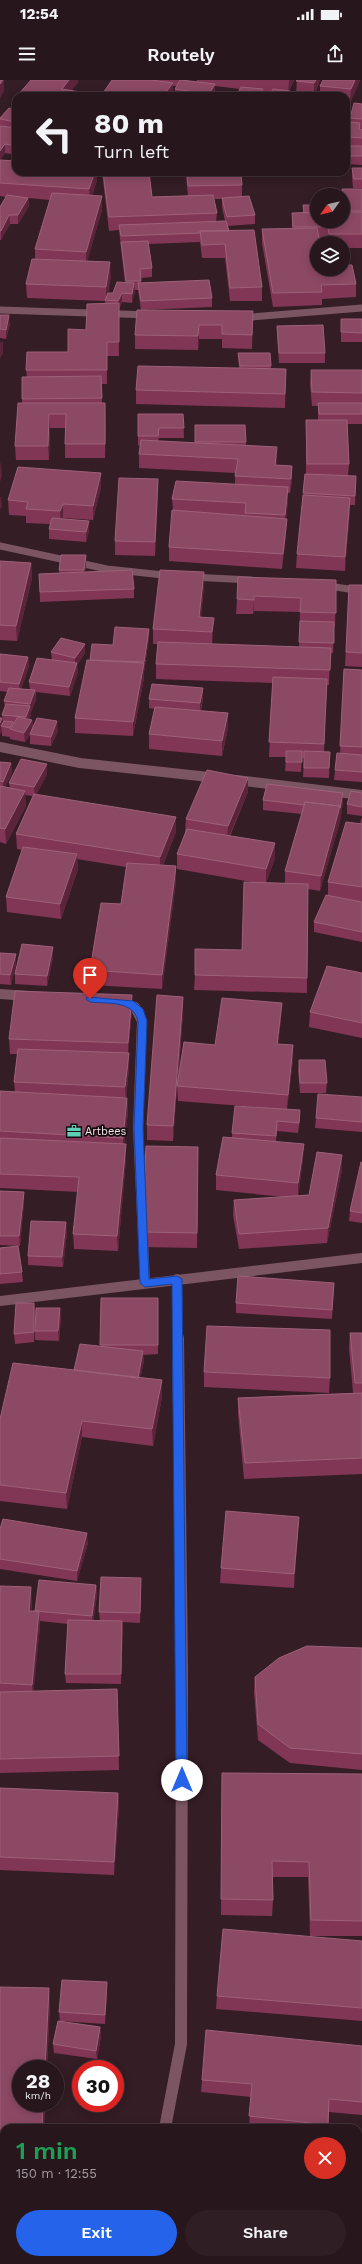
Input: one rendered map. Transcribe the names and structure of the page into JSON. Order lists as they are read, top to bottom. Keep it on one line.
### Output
{"places":{"office":["Artbees"]},"north":"bottom left","page":{"status":"12:54","header":"Routely","turn":["80 m","Turn left"],"speed":"28 km/h","limit":"30","heading":["1 min","150 m · 12:55"],"buttons":["Exit","Share"]}}
